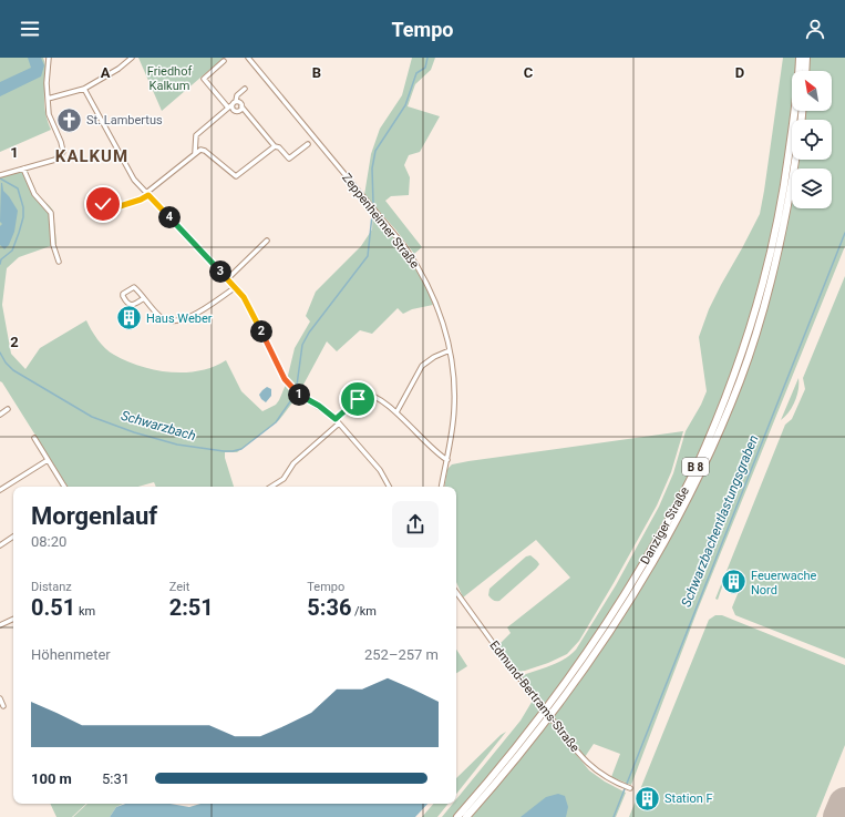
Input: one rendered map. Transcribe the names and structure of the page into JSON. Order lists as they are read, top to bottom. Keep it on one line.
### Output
{"streets":{"highway":["B 8","Danziger Straße"],"street":["Zeppenheimer Straße","Edmund-Bertrams-Straße"]},"districts":["KALKUM"],"water":["Schwarzbach","Schwarzbachentlastungsgraben"],"parks":["Friedhof Kalkum"],"places":{"church":["St. Lambertus"],"building":["Haus Weber","Feuerwache Nord","Station F"]},"north":"top left","page":{"header":"Tempo","pins":["4","3","2","1"],"heading":["Morgenlauf","08:20"],"stats":[["Distanz","0.51 km"],["Zeit","2:51"],["Tempo","5:36 /km"]],"chart":["Höhenmeter","252–257 m"],"list":[{"name":"100 m","note":"5:31"}]},"grid":{"columns":["A","B","C","D"],"rows":["1","2"]}}
